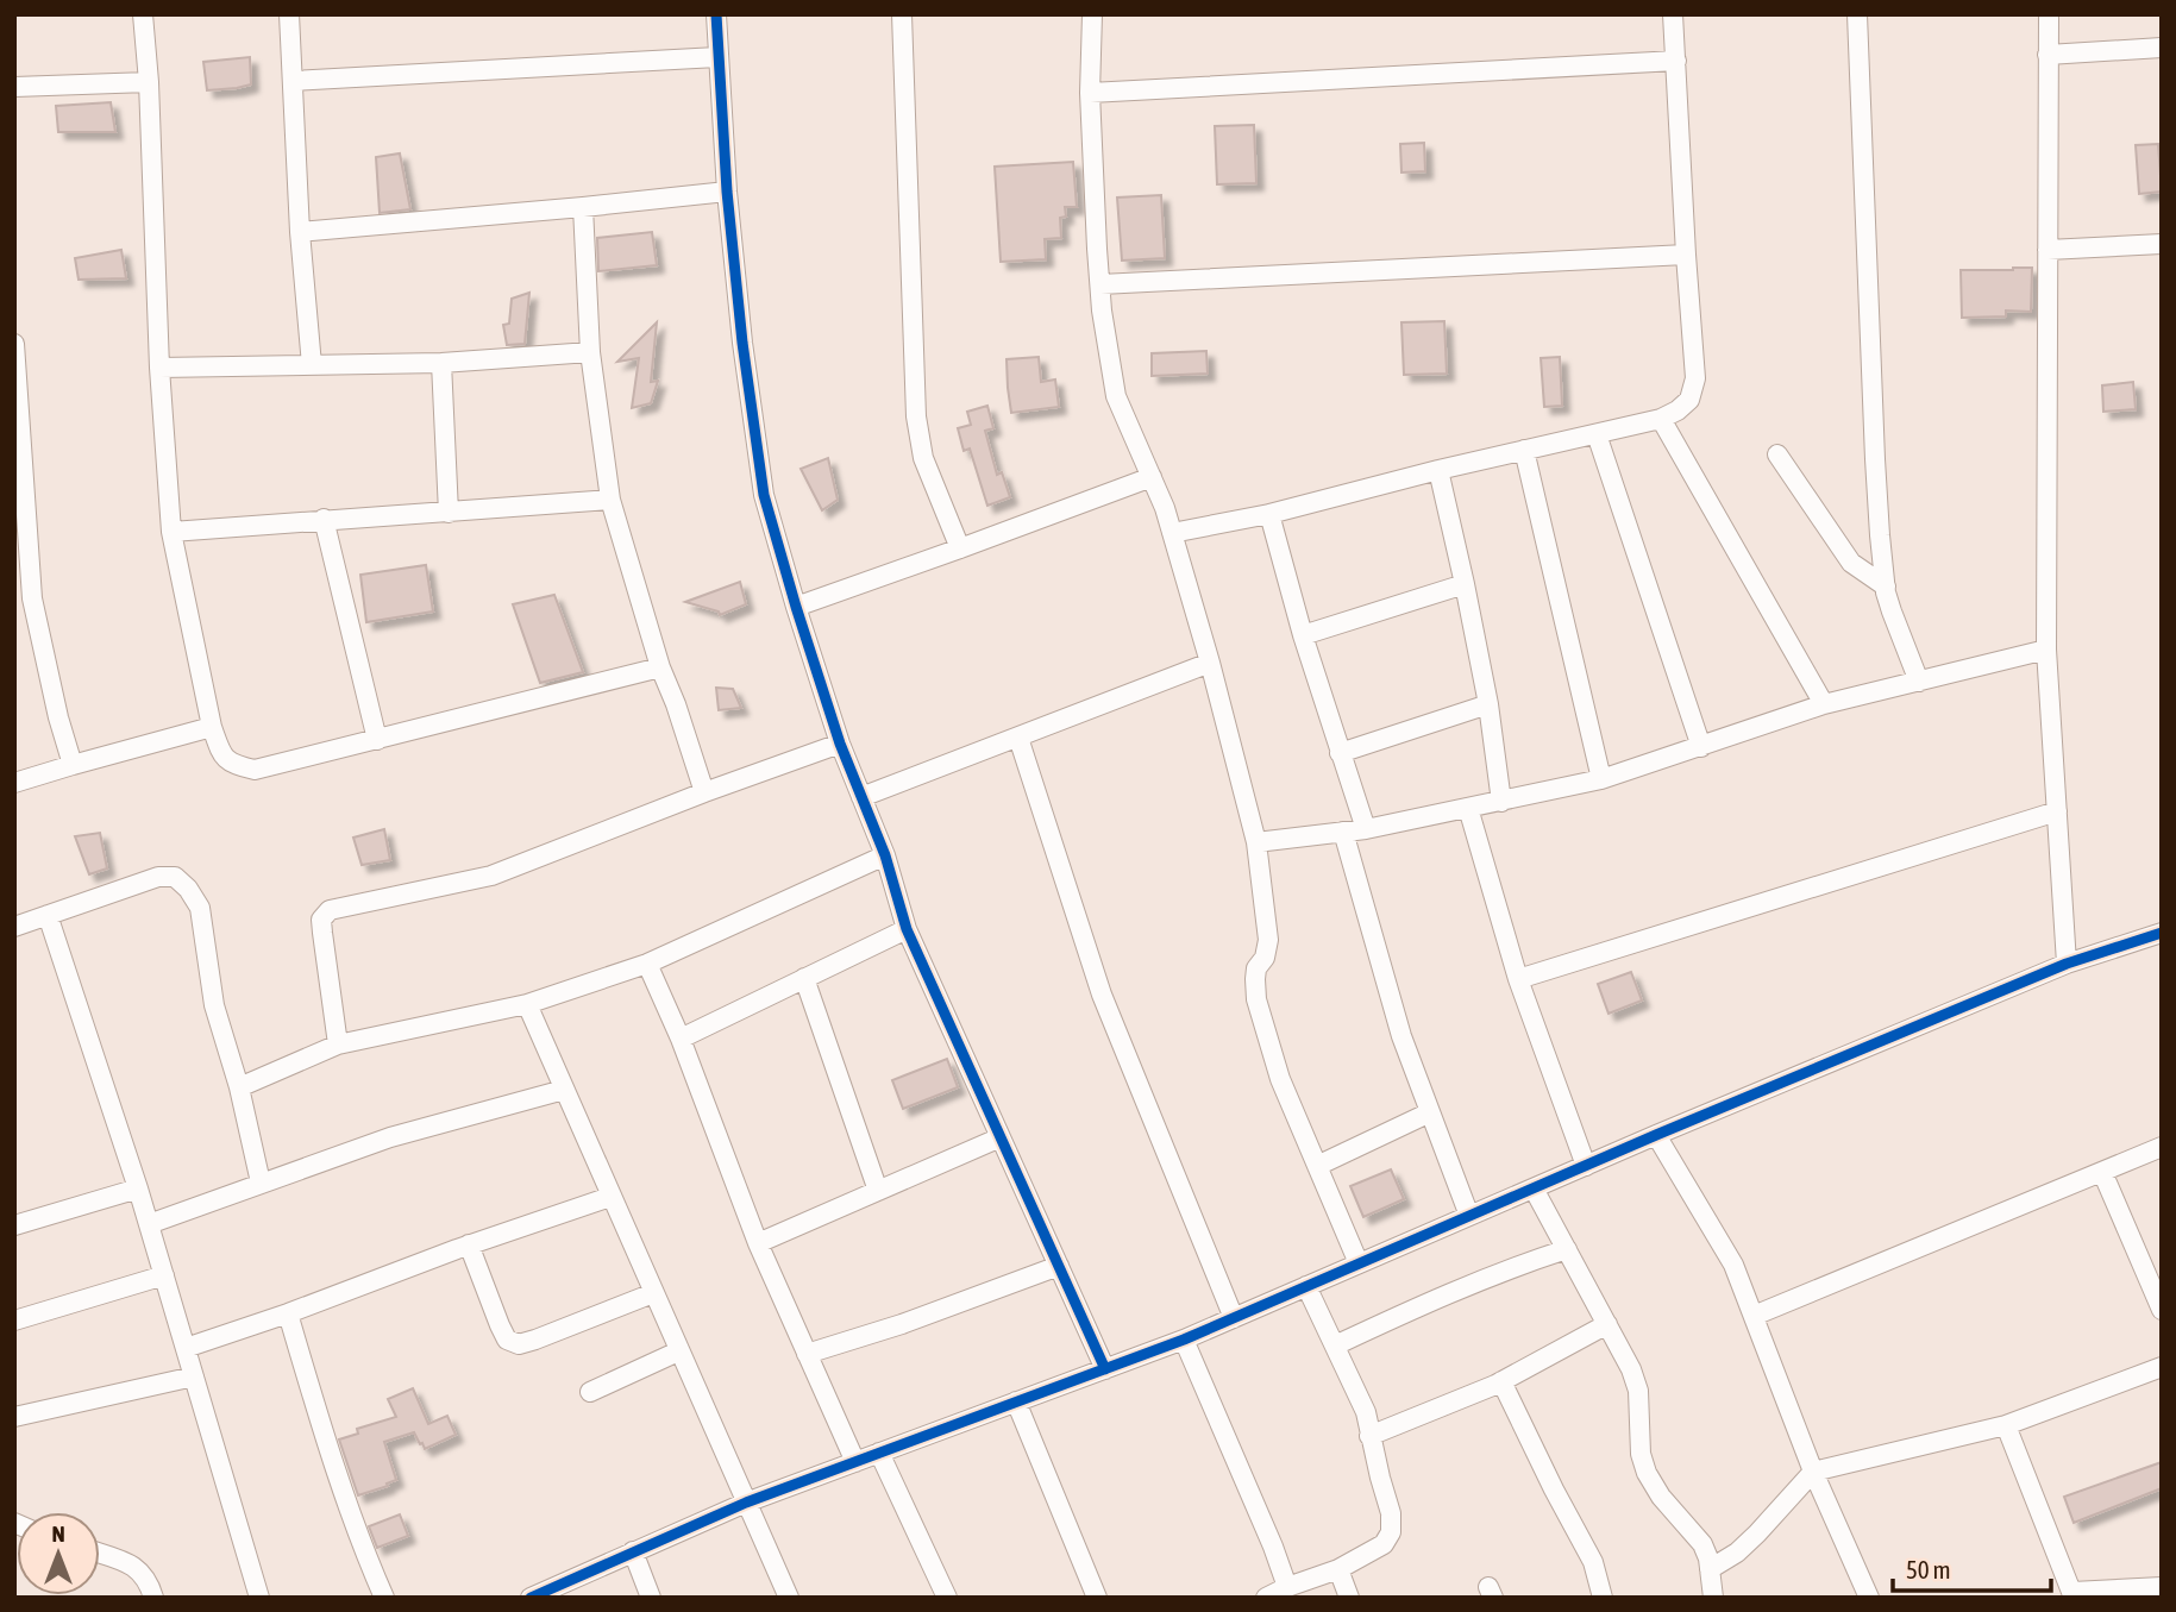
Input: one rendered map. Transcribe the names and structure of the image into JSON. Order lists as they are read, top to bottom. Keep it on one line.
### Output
{"scale_bar":"50 m","north":"top"}
